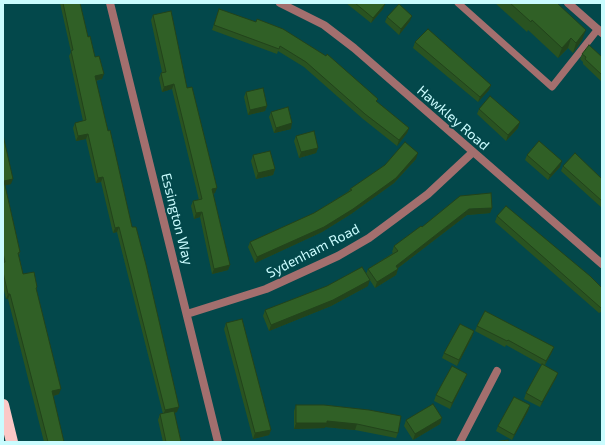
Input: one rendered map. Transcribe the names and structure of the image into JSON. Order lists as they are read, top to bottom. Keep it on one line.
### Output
{"streets":{"street":["Hawkley Road","Essington Way","Sydenham Road"]},"crossings":[["Hawkley Road","Sydenham Road"],["Essington Way","Sydenham Road"]]}
